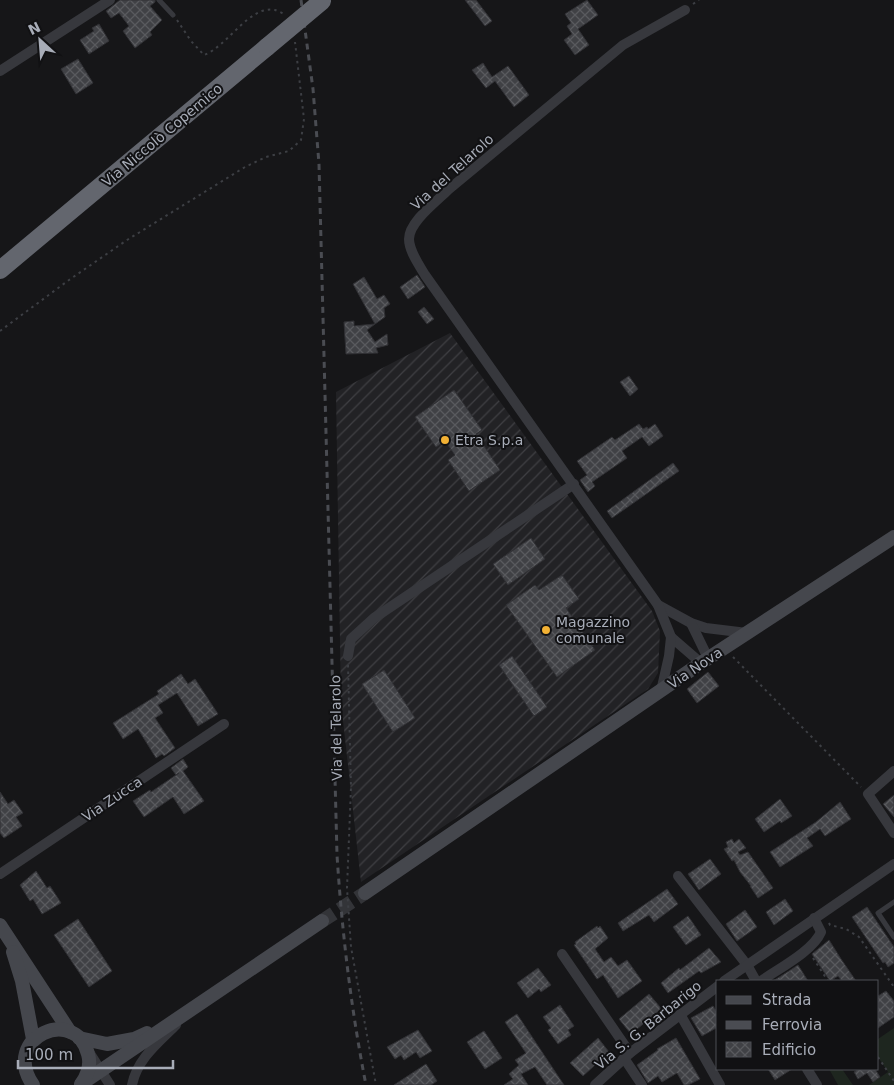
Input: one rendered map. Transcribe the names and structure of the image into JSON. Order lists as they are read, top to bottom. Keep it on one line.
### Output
{"streets":{"highway":["Via Niccolò Copernico"],"street":["Via del Telarolo","Via Nova","Via Zucca","Via S. G. Barbarigo"]},"places":["Etra S.p.a","Magazzino comunale"],"legend":["Strada","Ferrovia","Edificio"],"scale_bar":"100 m","north":"top left"}
